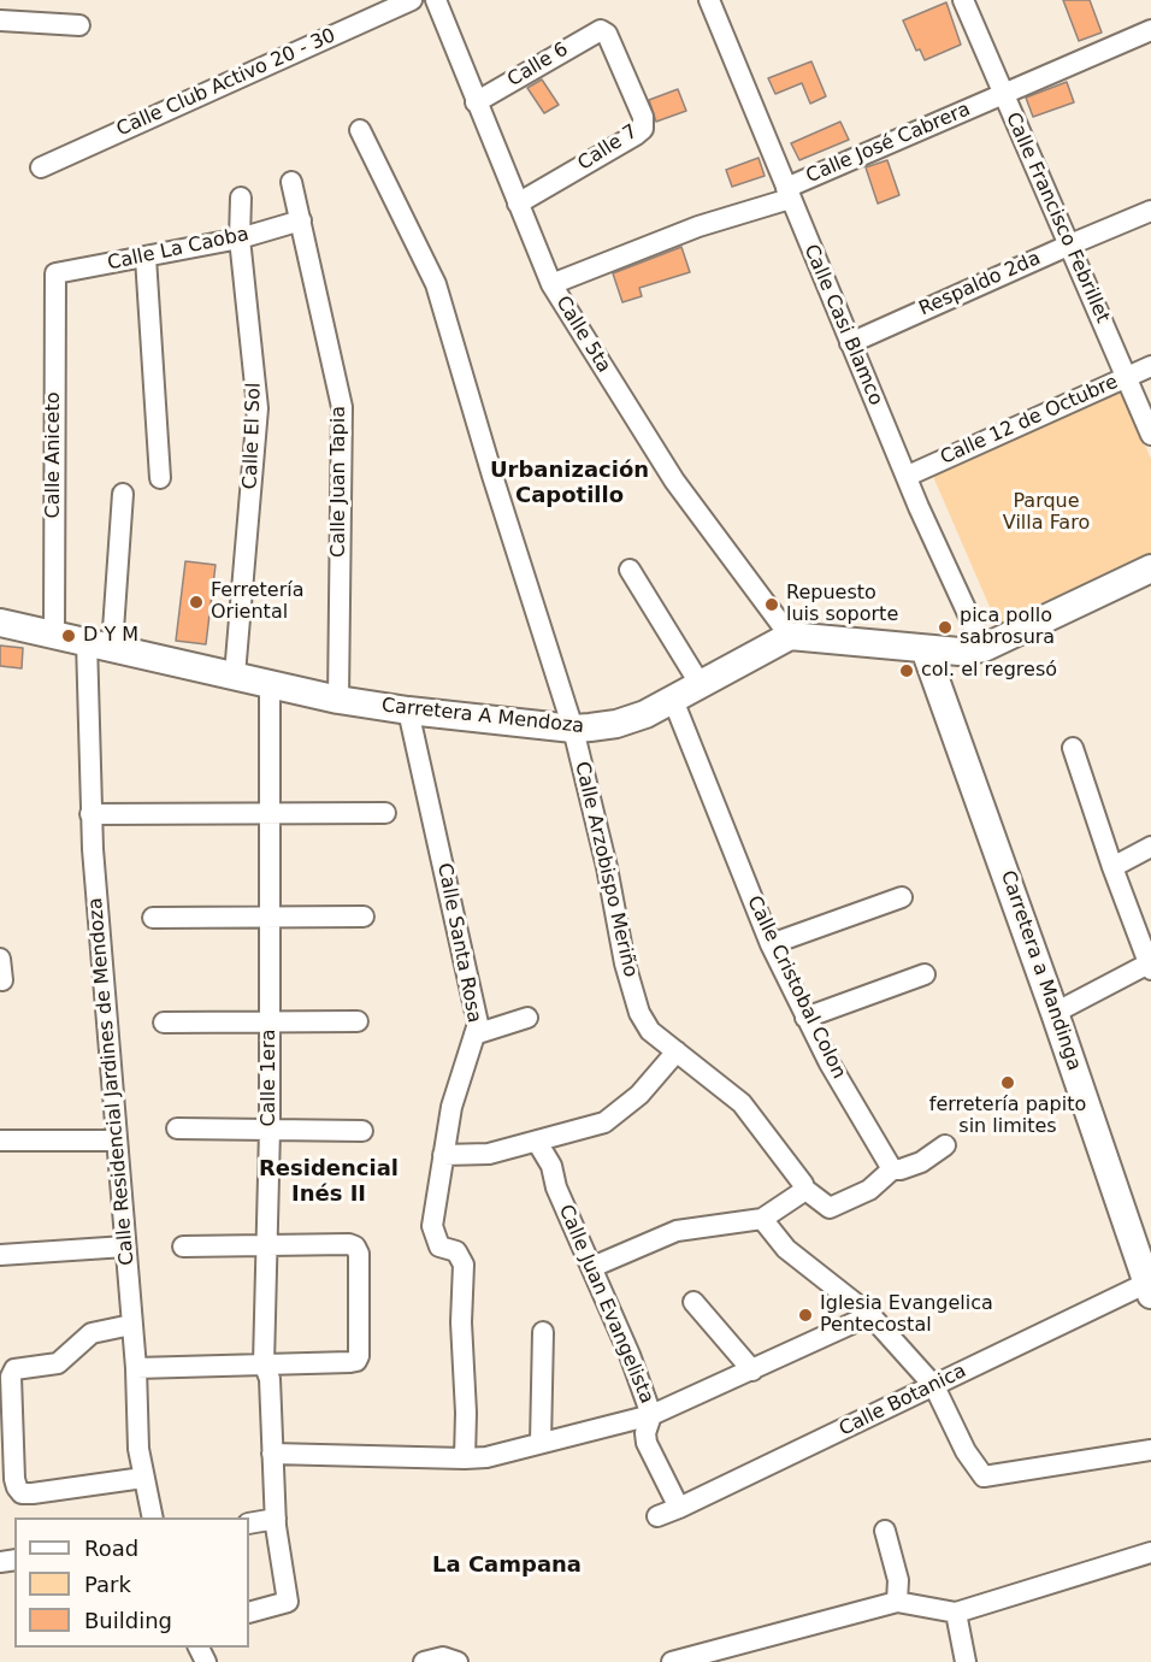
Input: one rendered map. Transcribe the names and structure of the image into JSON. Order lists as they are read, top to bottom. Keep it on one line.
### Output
{"streets":{"street":["Calle 6","Calle Club Activo 20 - 30","Calle José Cabrera","Calle 7","Calle Francisco Febrillet","Calle La Caoba","Respaldo 2da","Calle Casi Blamco","Calle 5ta","Calle 12 de Octubre","Calle El Sol","Calle Aniceto","Calle Juan Tapia","Carretera A Mendoza","Calle Arzobispo Meriño","Calle Santa Rosa","Carretera a Mandinga","Calle Cristobal Colon","Calle 1era","Calle Residencial Jardines de Mendoza","Calle Juan Evangelista","Calle Botanica"]},"crossings":[["Calle 6","Calle 7"],["Calle 6","Calle 5ta"],["Calle José Cabrera","Calle Francisco Febrillet"],["Calle José Cabrera","Calle Casi Blamco"],["Calle José Cabrera","Calle 5ta"],["Calle 7","Calle 5ta"],["Calle Francisco Febrillet","Respaldo 2da"],["Calle Francisco Febrillet","Calle 12 de Octubre"],["Calle La Caoba","Calle El Sol"],["Calle La Caoba","Calle Aniceto"],["Calle La Caoba","Calle Juan Tapia"],["Respaldo 2da","Calle Casi Blamco"],["Calle Casi Blamco","Calle 12 de Octubre"],["Calle 5ta","Carretera A Mendoza"],["Calle El Sol","Carretera A Mendoza"],["Calle Aniceto","Carretera A Mendoza"],["Calle Juan Tapia","Carretera A Mendoza"],["Carretera A Mendoza","Calle Arzobispo Meriño"],["Carretera A Mendoza","Calle Santa Rosa"],["Carretera A Mendoza","Calle Cristobal Colon"],["Carretera A Mendoza","Calle 1era"],["Carretera A Mendoza","Calle Residencial Jardines de Mendoza"],["Carretera a Mandinga","Calle Botanica"],["Calle Juan Evangelista","Calle Botanica"]],"districts":["Urbanización Capotillo","Residencial Inés II","La Campana"],"parks":["Parque Villa Faro"],"places":["Ferretería Oriental","Repuesto luis soporte","pica pollo sabrosura","D Y M","col. el regresó","ferretería papito sin limites","Iglesia Evangelica Pentecostal"],"legend":["Road","Park","Building"]}
